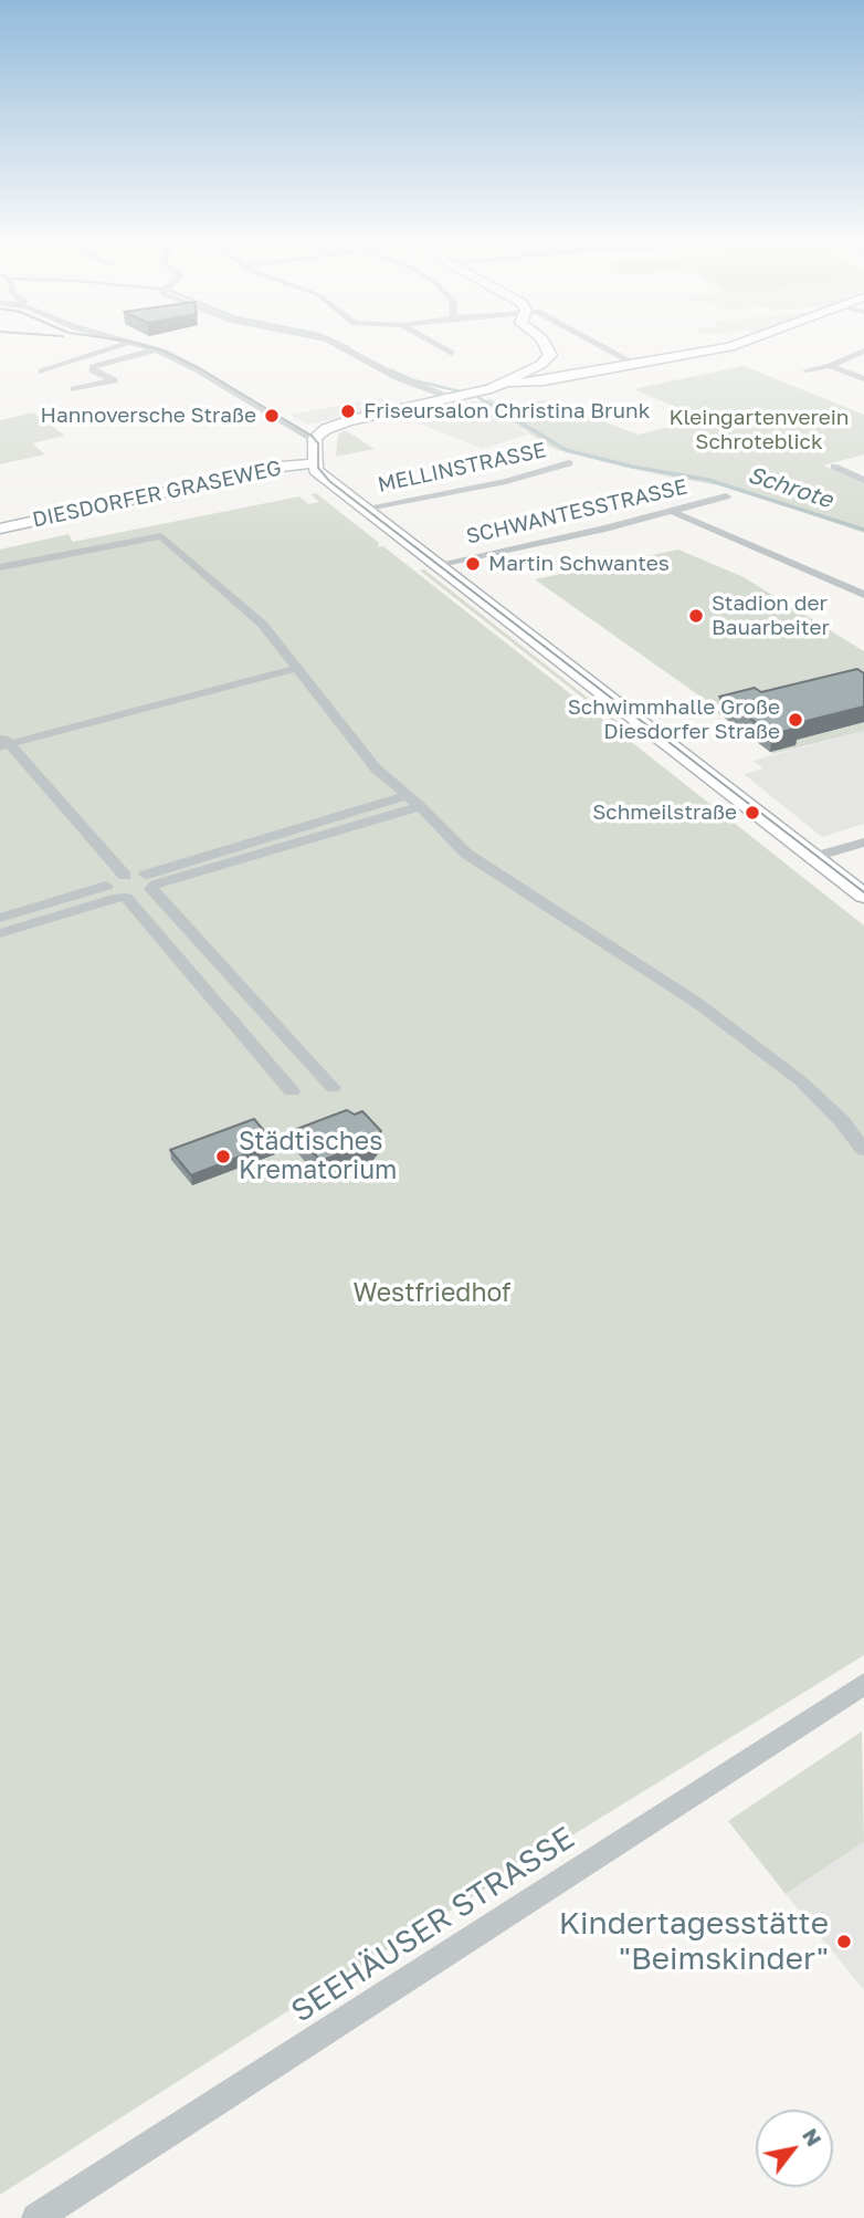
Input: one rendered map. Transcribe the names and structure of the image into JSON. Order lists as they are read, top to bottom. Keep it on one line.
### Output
{"streets":{"main road":["DIESDORFER GRASEWEG"],"street":["MELLINSTRASSE","SCHWANTESSTRASSE","SEEHÄUSER STRASSE"]},"water":["Schrote"],"parks":["Kleingartenverein Schroteblick","Westfriedhof"],"places":["Friseursalon Christina Brunk","Hannoversche Straße","Martin Schwantes","Stadion der Bauarbeiter","Schwimmhalle Große Diesdorfer Straße","Schmeilstraße","Städtisches Krematorium","Kindertagesstätte \"Beimskinder\""],"north":"top right"}
